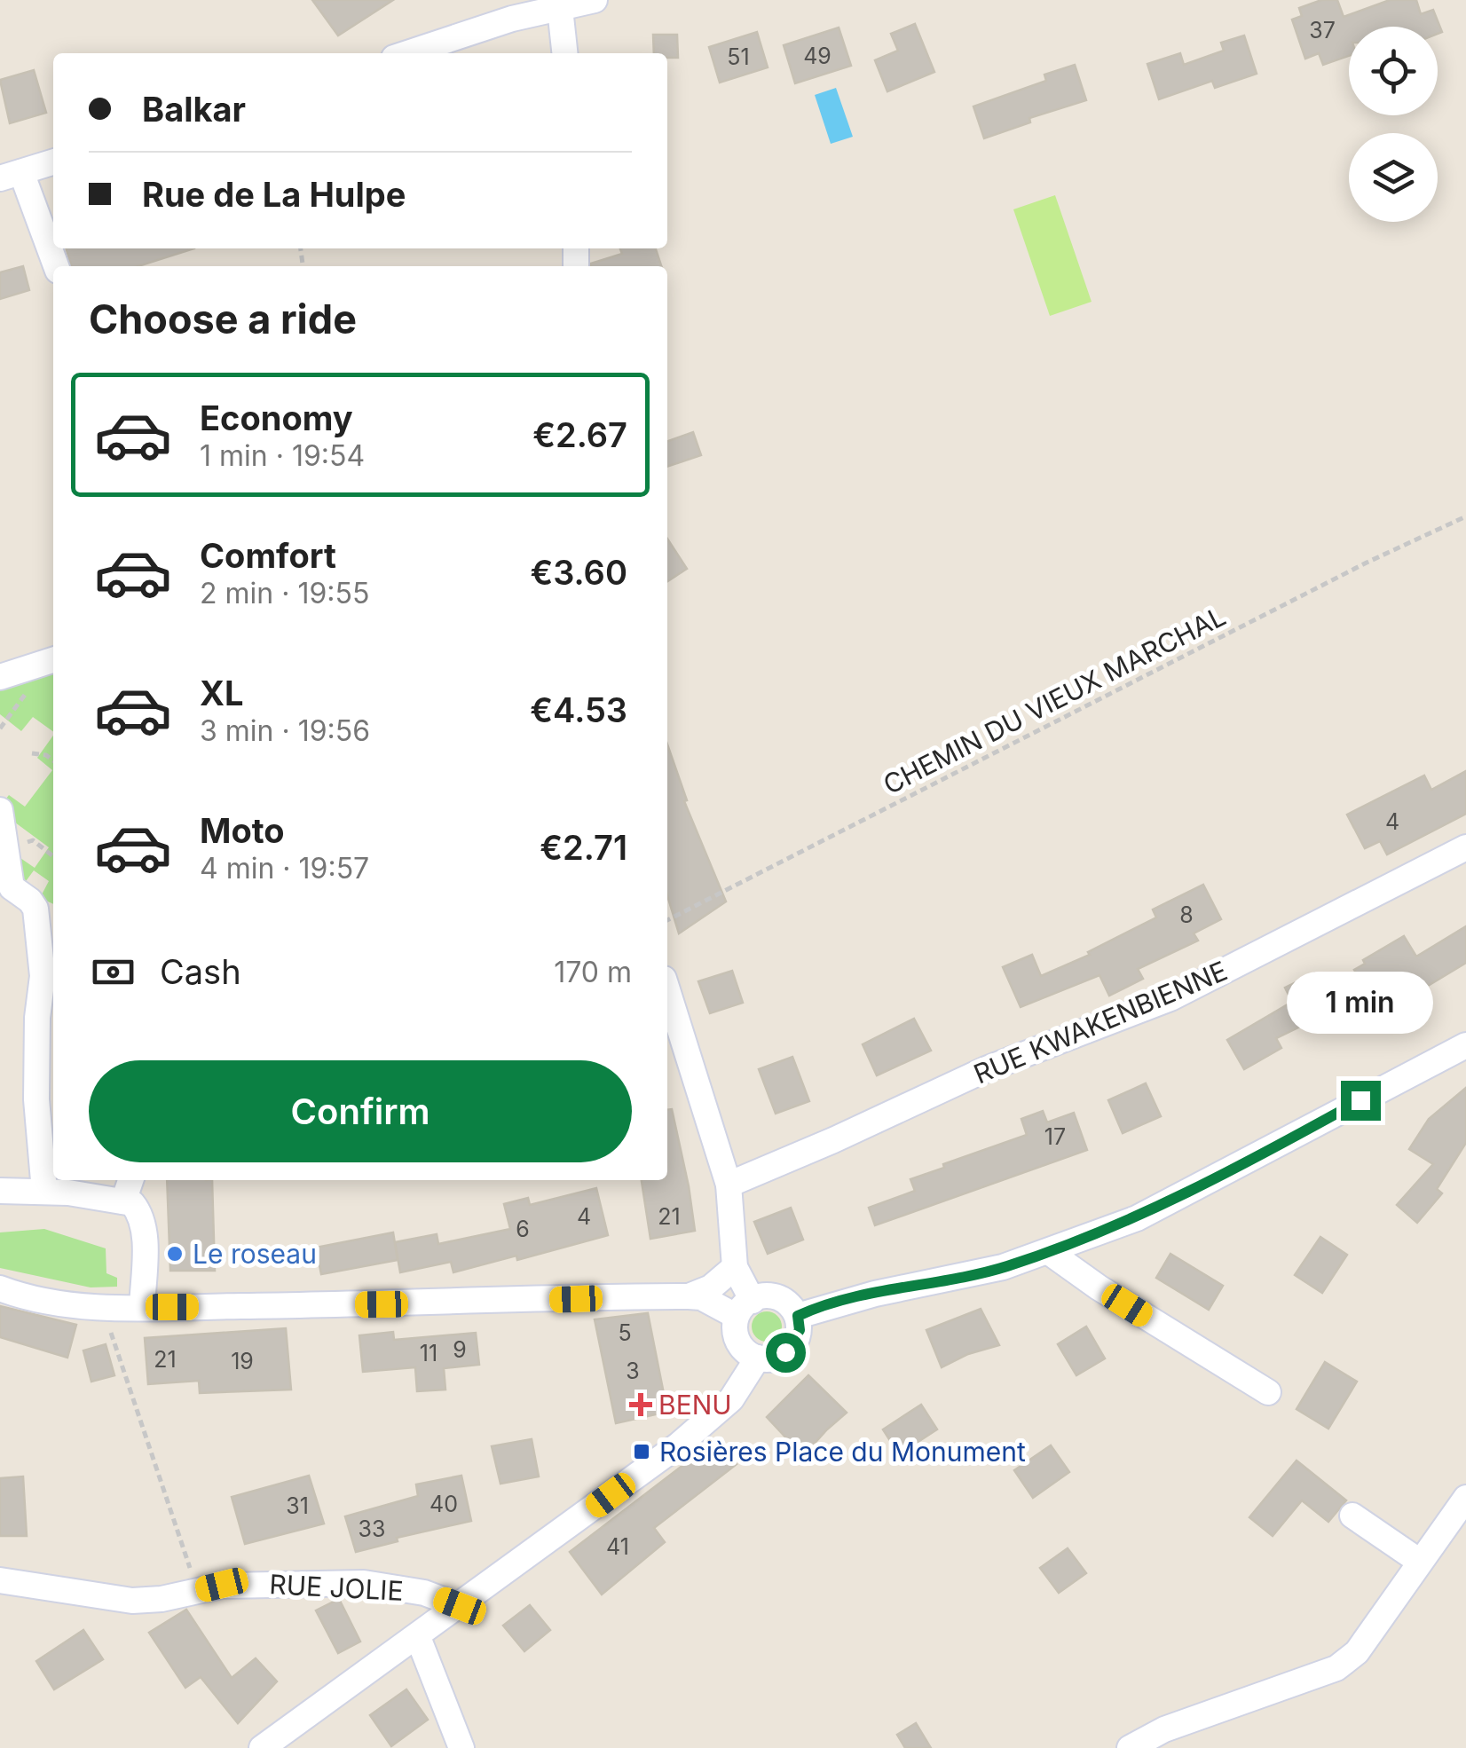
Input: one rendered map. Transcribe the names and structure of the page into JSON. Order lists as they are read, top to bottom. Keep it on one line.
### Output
{"streets":{"street":["RUE KWAKENBIENNE","RUE JOLIE"],"path":["CHEMIN DU VIEUX MARCHAL"]},"places":{"other":["Le roseau"],"health":["BENU"],"transit":["Rosières Place du Monument"]},"house_numbers":["37","49","51","4","8","17","4","21","6","5","9","11","21","19","3","40","31","33","41"],"page":{"banner":["Balkar","Rue de La Hulpe"],"heading":"Choose a ride","list":[{"name":"Economy","note":"1 min · 19:54","value":"€2.67"},{"name":"Comfort","note":"2 min · 19:55","value":"€3.60"},{"name":"XL","note":"3 min · 19:56","value":"€4.53"},{"name":"Moto","note":"4 min · 19:57","value":"€2.71"}],"pay":["Cash","170 m"],"bubble":"1 min","buttons":"Confirm"}}
